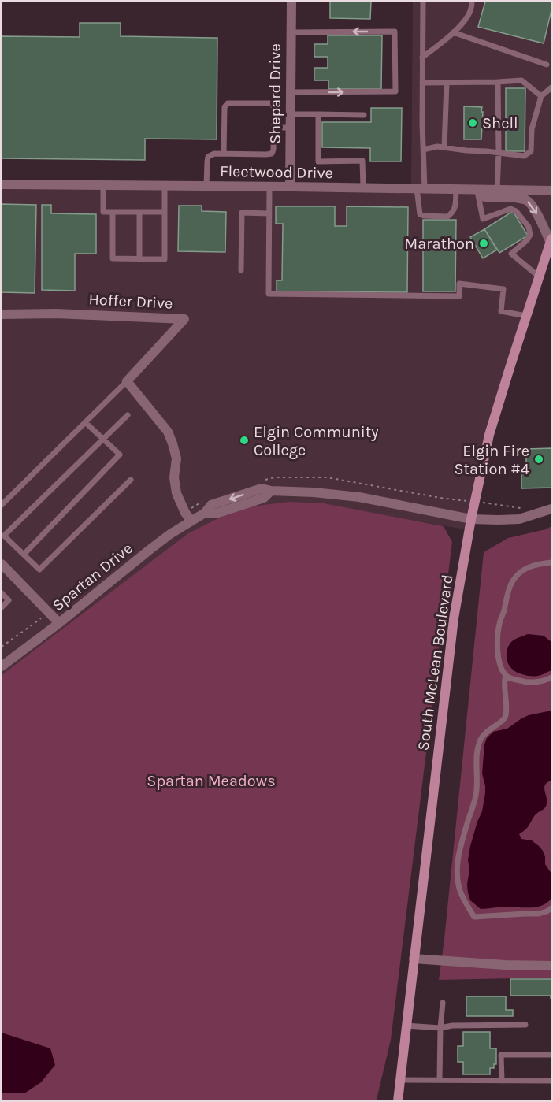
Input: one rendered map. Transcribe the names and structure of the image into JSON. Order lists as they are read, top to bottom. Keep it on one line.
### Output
{"streets":{"main road":["South McLean Boulevard"],"street":["Shepard Drive","Fleetwood Drive","Hoffer Drive","Spartan Drive"]},"crossings":[["Shepard Drive","Fleetwood Drive"],["Spartan Drive","South McLean Boulevard"]],"parks":["Spartan Meadows"],"places":["Shell","Marathon","Elgin Community College","Elgin Fire Station #4"]}
